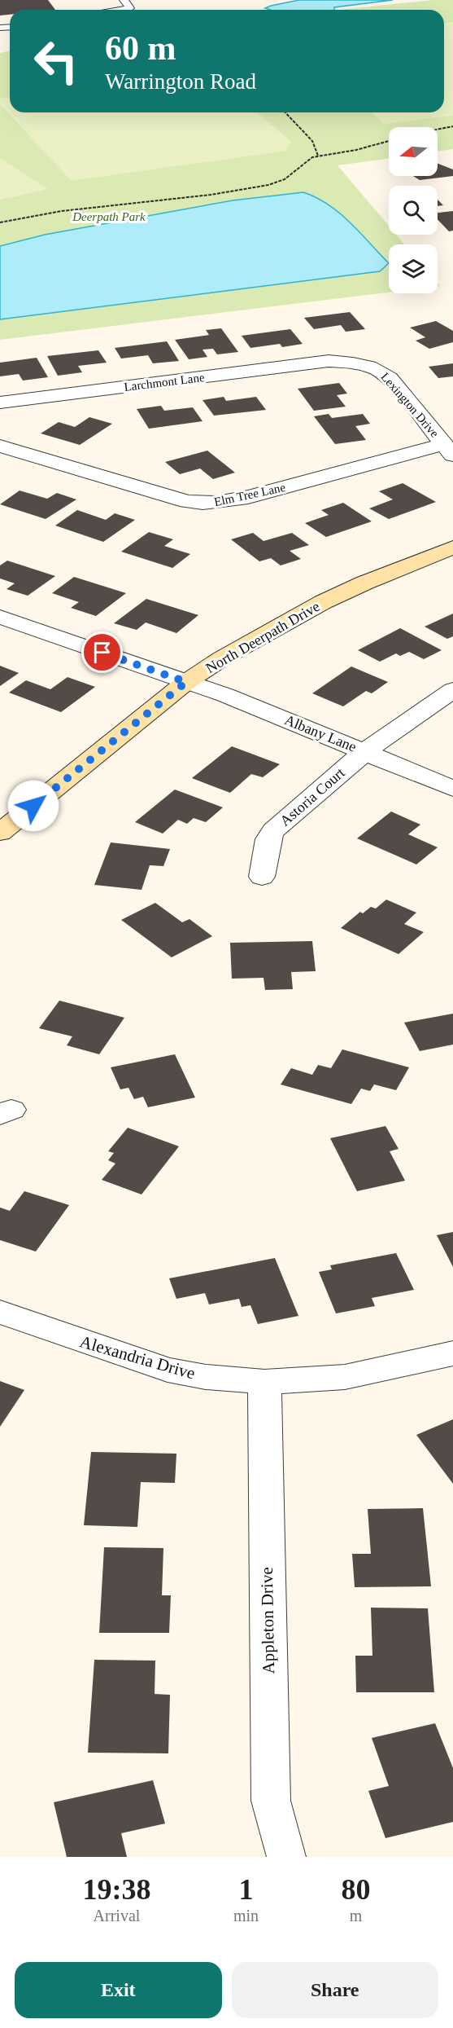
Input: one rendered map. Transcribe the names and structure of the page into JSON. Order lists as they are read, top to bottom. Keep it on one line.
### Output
{"streets":{"street":["Larchmont Lane","Lexington Drive","Elm Tree Lane","North Deerpath Drive","Albany Lane","Astoria Court","Alexandria Drive","Appleton Drive"]},"crossings":[["Larchmont Lane","Lexington Drive"],["Lexington Drive","Elm Tree Lane"],["North Deerpath Drive","Albany Lane"],["Albany Lane","Astoria Court"],["Alexandria Drive","Appleton Drive"]],"parks":["Deerpath Park"],"north":"left","page":{"turn":["60 m","Warrington Road"],"eta":["19:38","Arrival","1","min","80","m"],"buttons":["Exit","Share"]}}
